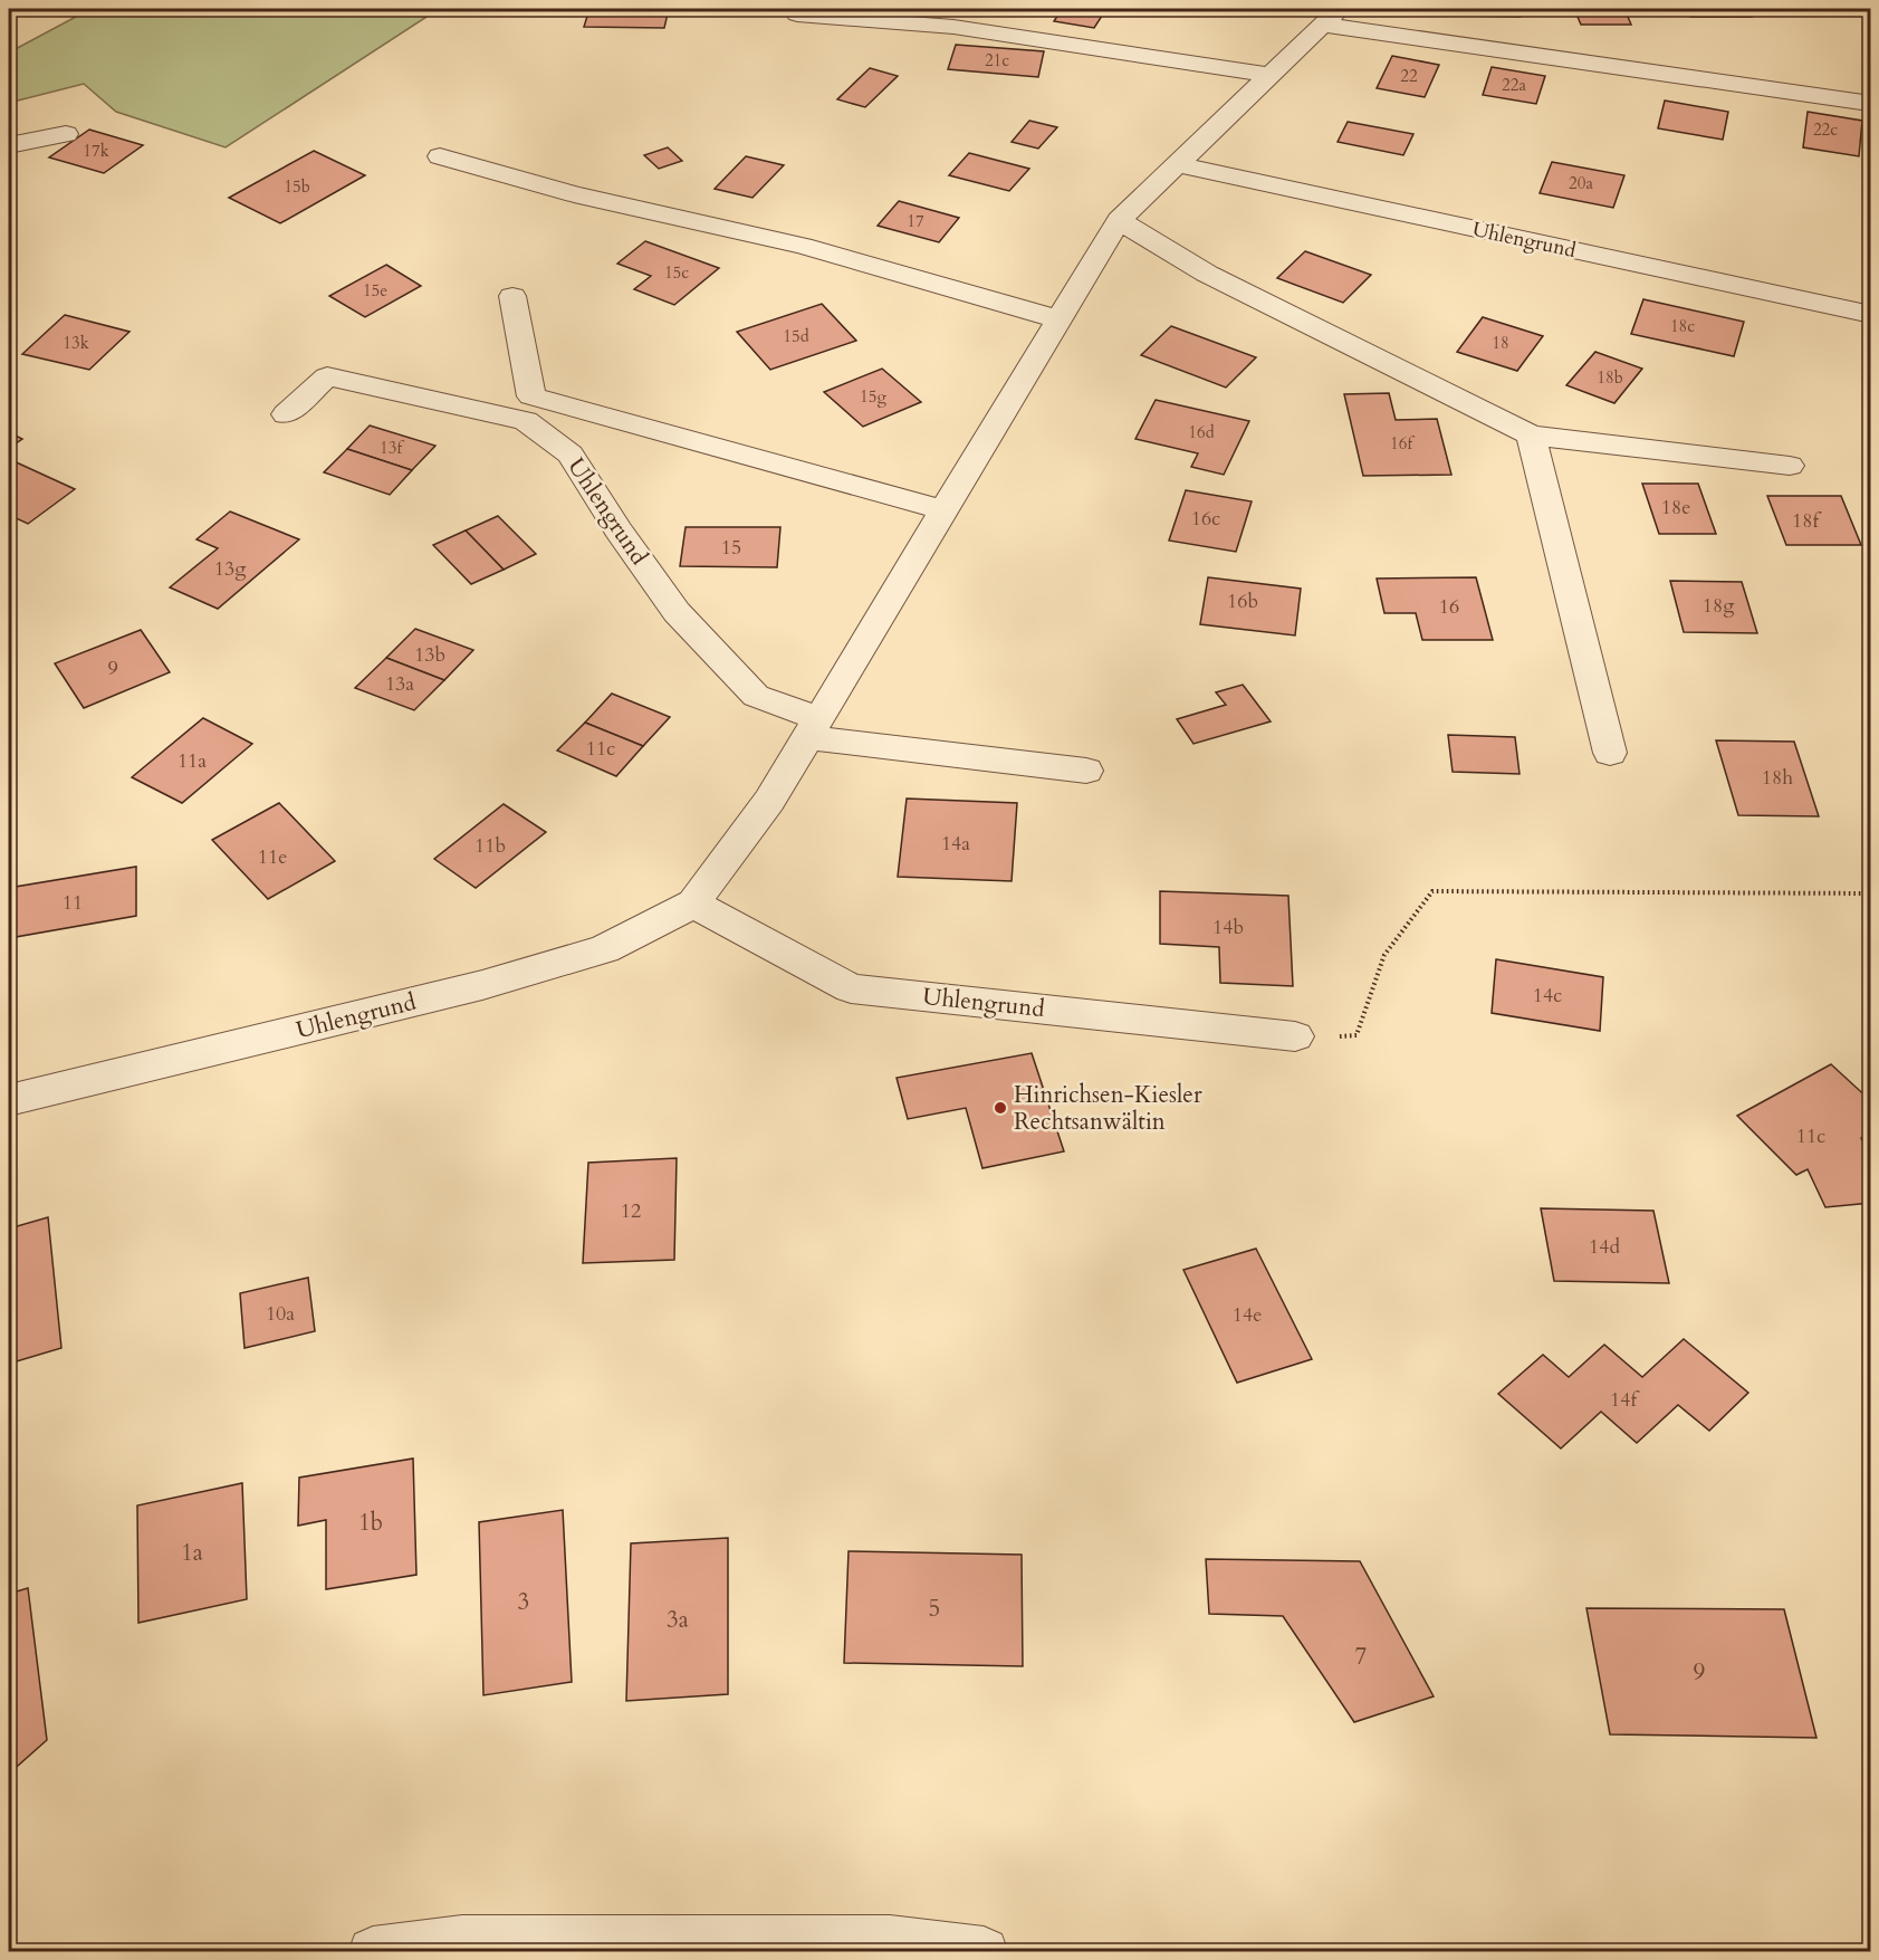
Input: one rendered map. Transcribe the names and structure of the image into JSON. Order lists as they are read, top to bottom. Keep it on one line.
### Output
{"streets":{"street":["Uhlengrund"]},"places":["Hinrichsen-Kiesler Rechtsanwältin"],"house_numbers":["21c","22","22a","22c","17k","20a","15b","17","15c","15e","18c","15d","13k","18","18b","15g","16d","16f","13f","18e","16c","18f","15","13g","16b","18g","16","13b","9","13a","11c","11a","18h","14a","11b","11e","11","14b","14c","11c","12","14d","10a","14e","14f","1b","1a","3","5","3a","7","9"]}
